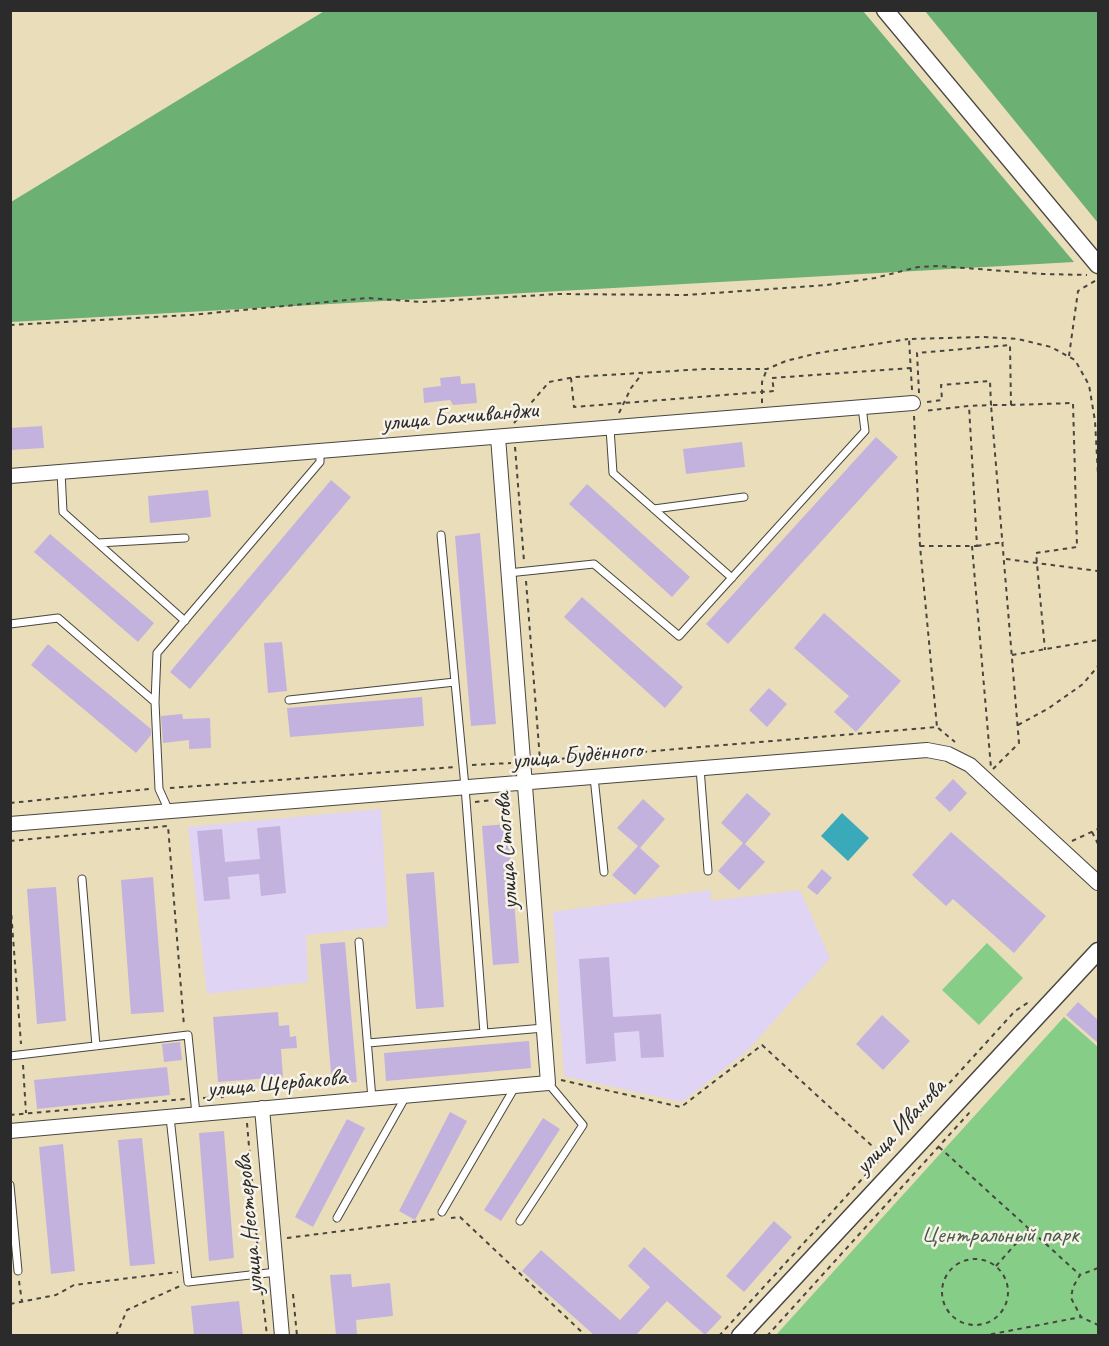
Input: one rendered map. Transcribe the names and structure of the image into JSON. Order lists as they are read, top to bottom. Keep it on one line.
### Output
{"streets":{"street":["улица Бахчиванджи","улица Будённого","улица Стогова","улица Щербакова","улица Иванова","улица Нестерова"]},"crossings":[["улица Бахчиванджи","улица Стогова"],["улица Будённого","улица Стогова"],["улица Стогова","улица Щербакова"],["улица Щербакова","улица Нестерова"]],"parks":["Центральный парк"]}
